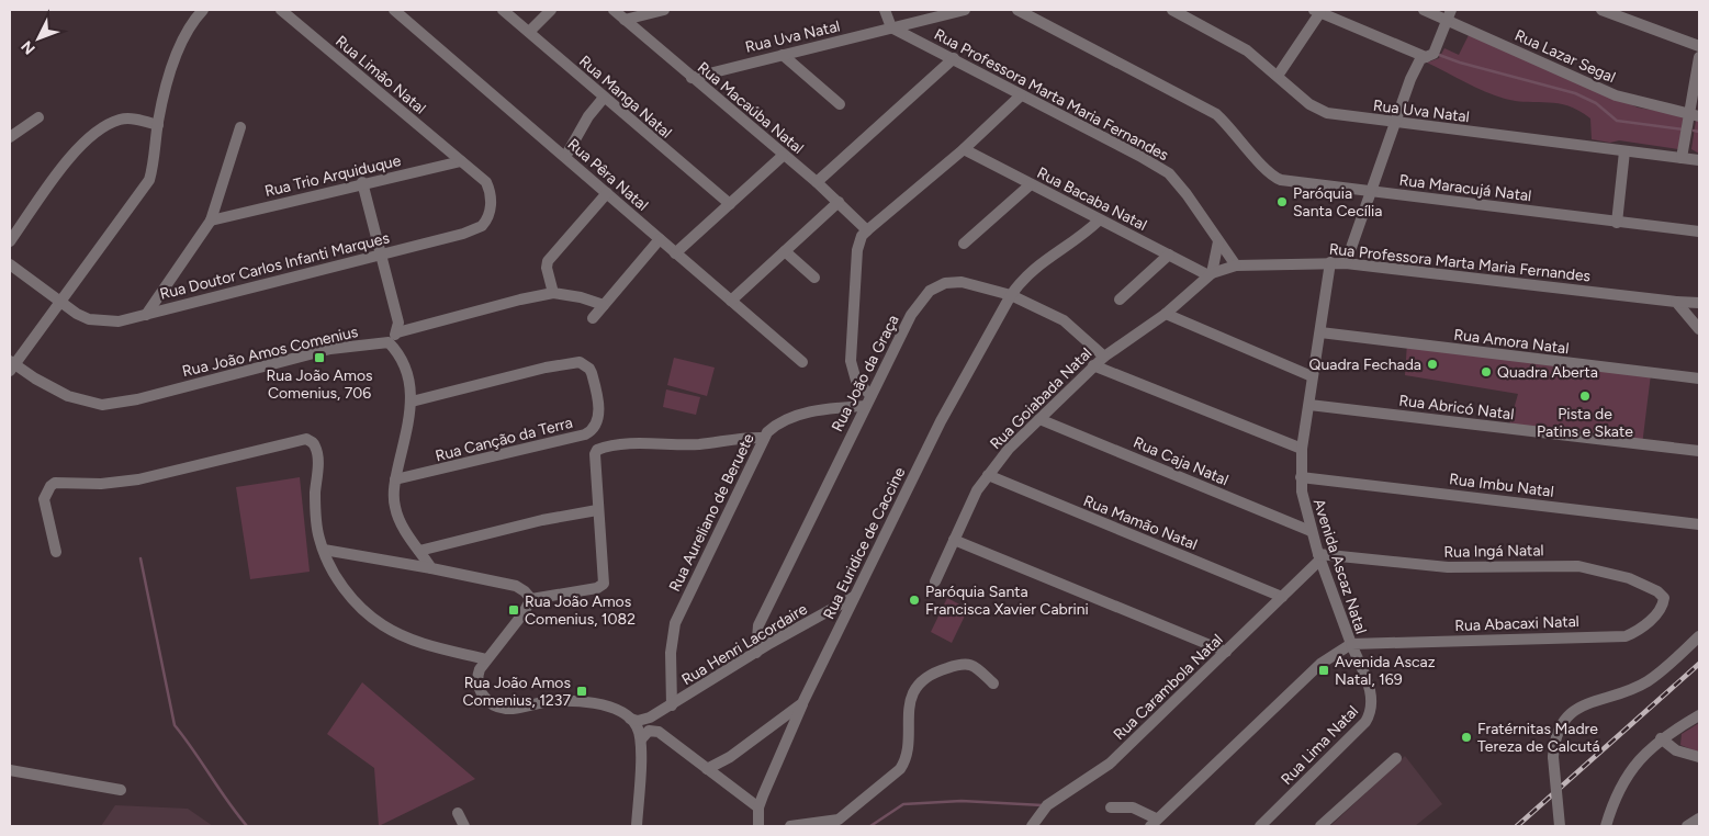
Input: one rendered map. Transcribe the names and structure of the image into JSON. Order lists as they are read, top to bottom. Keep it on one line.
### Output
{"streets":{"street":["Rua Uva Natal","Rua Lazar Segal","Rua Limão Natal","Rua Professora Marta Maria Fernandes","Rua Manga Natal","Rua Macaúba Natal","Rua Pêra Natal","Rua Trio Arquiduque","Rua Maracujá Natal","Rua Bacaba Natal","Rua Doutor Carlos Infanti Marques","Rua Amora Natal","Rua João Amos Comenius","Rua João da Graça","Rua Goiabada Natal","Rua Abricó Natal","Rua Canção da Terra","Rua Caja Natal","Rua Imbu Natal","Rua Aureliano de Beruete","Rua Mamão Natal","Rua Euridice de Caccine","Rua Ingá Natal","Avenida Ascaz Natal","Rua Abacaxi Natal","Rua Henri Lacordaire","Rua Carambola Natal","Rua Lima Natal"]},"crossings":[["Rua Uva Natal","Rua Professora Marta Maria Fernandes"],["Rua Uva Natal","Rua Macaúba Natal"],["Rua Limão Natal","Rua Trio Arquiduque"],["Rua Limão Natal","Rua Doutor Carlos Infanti Marques"],["Rua Professora Marta Maria Fernandes","Rua Goiabada Natal"],["Rua Professora Marta Maria Fernandes","Avenida Ascaz Natal"],["Rua Trio Arquiduque","Rua Doutor Carlos Infanti Marques"],["Rua Bacaba Natal","Rua Goiabada Natal"],["Rua Bacaba Natal","Rua Euridice de Caccine"],["Rua Amora Natal","Avenida Ascaz Natal"],["Rua João da Graça","Rua Goiabada Natal"],["Rua João da Graça","Rua Aureliano de Beruete"],["Rua João da Graça","Rua Euridice de Caccine"],["Rua João da Graça","Rua Henri Lacordaire"],["Rua Goiabada Natal","Rua Caja Natal"],["Rua Goiabada Natal","Rua Mamão Natal"],["Rua Abricó Natal","Avenida Ascaz Natal"],["Rua Caja Natal","Avenida Ascaz Natal"],["Rua Imbu Natal","Avenida Ascaz Natal"],["Rua Aureliano de Beruete","Rua Henri Lacordaire"],["Rua Mamão Natal","Rua Carambola Natal"],["Rua Euridice de Caccine","Rua Henri Lacordaire"],["Rua Ingá Natal","Avenida Ascaz Natal"],["Rua Ingá Natal","Rua Abacaxi Natal"],["Rua Ingá Natal","Rua Carambola Natal"],["Avenida Ascaz Natal","Rua Abacaxi Natal"],["Avenida Ascaz Natal","Rua Carambola Natal"],["Avenida Ascaz Natal","Rua Lima Natal"],["Rua Abacaxi Natal","Rua Lima Natal"]],"places":{"other":["Paróquia Santa Cecília","Quadra Fechada","Quadra Aberta","Pista de Patins e Skate","Paróquia Santa Francisca Xavier Cabrini","Fratérnitas Madre Tereza de Calcutá"],"transit":["Rua João Amos Comenius, 706","Rua João Amos Comenius, 1082","Avenida Ascaz Natal, 169","Rua João Amos Comenius, 1237"]},"north":"bottom left"}
